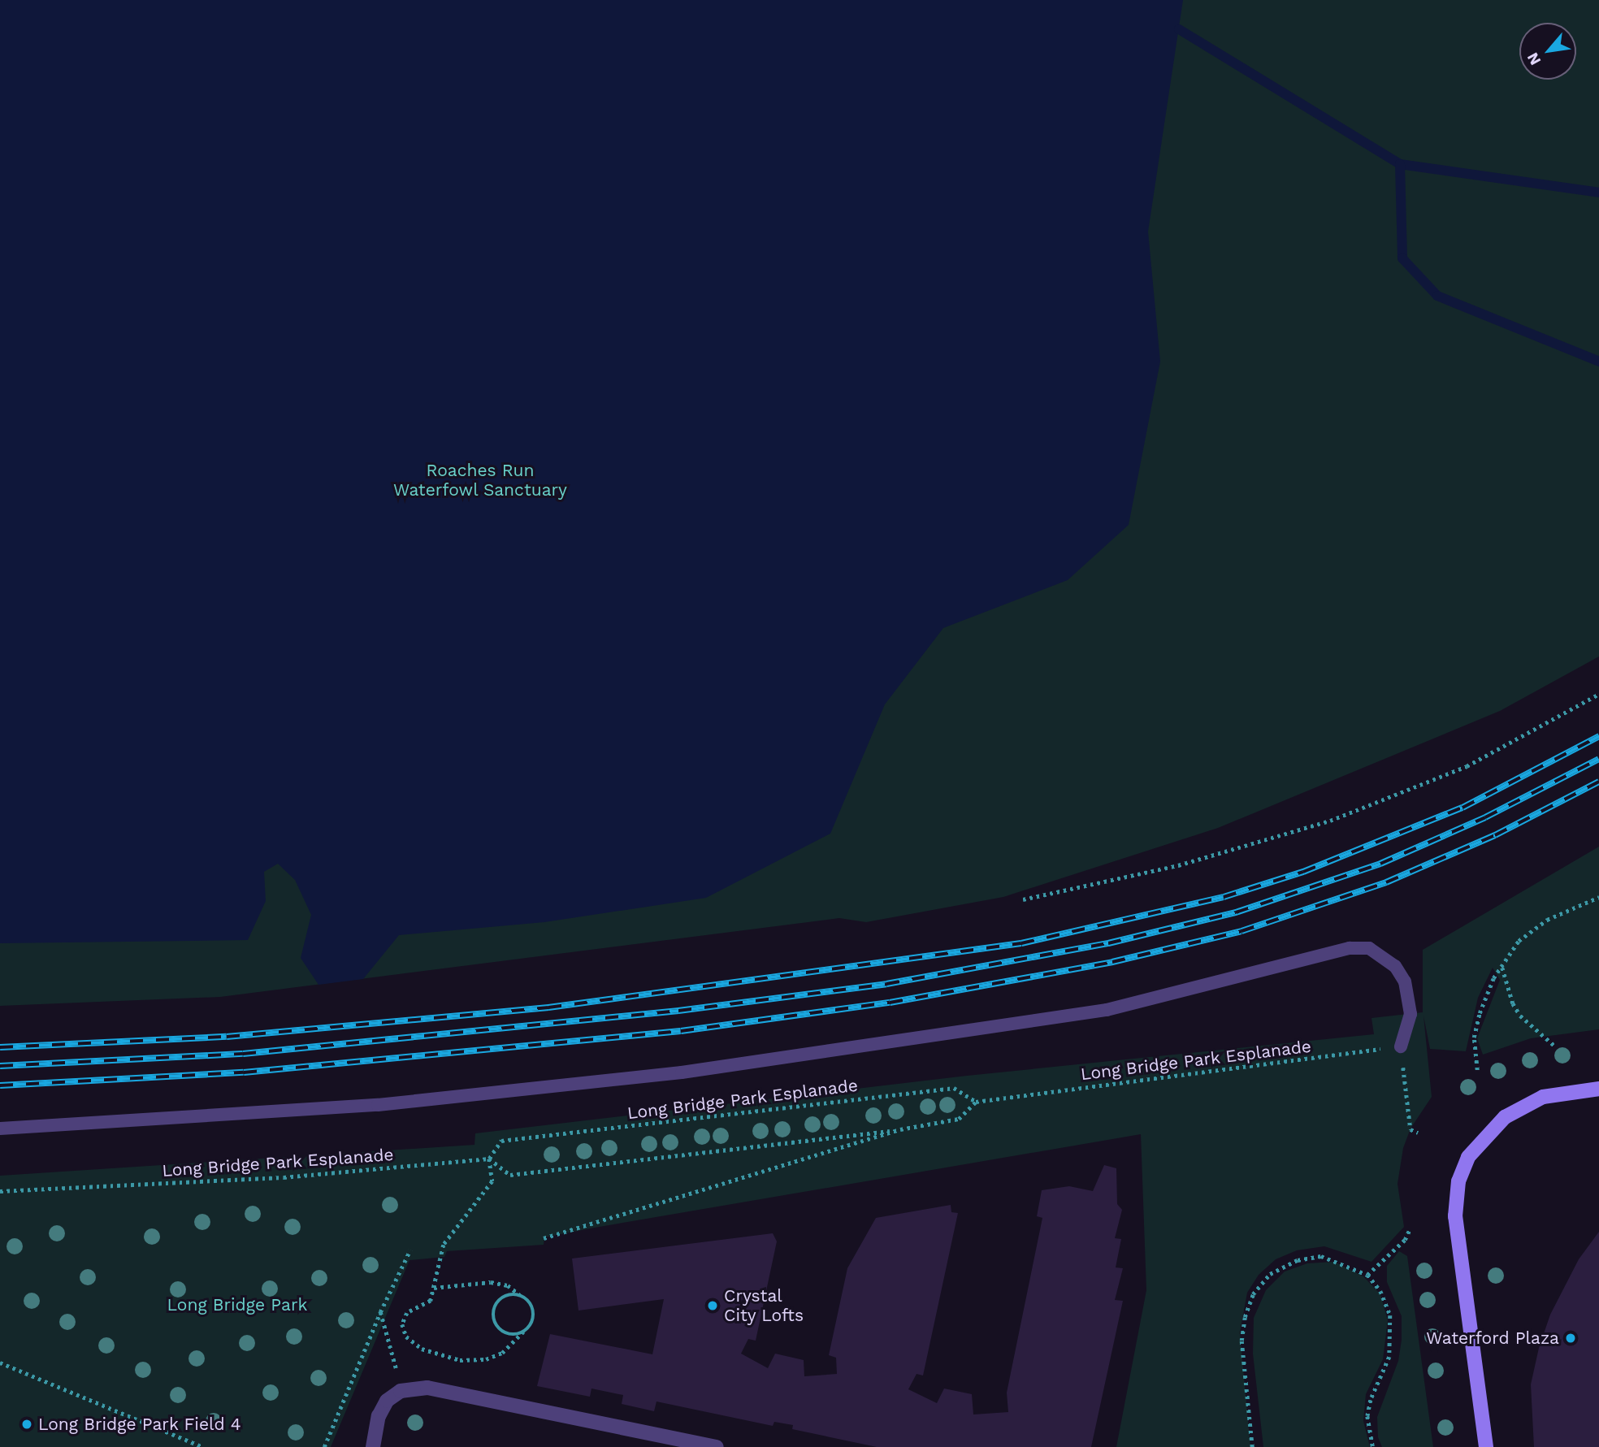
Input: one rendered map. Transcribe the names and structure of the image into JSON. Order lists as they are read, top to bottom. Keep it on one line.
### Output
{"streets":{"path":["Long Bridge Park Esplanade"]},"parks":["Roaches Run Waterfowl Sanctuary","Long Bridge Park"],"places":["Crystal City Lofts","Waterford Plaza","Long Bridge Park Field 4"],"north":"bottom left"}
